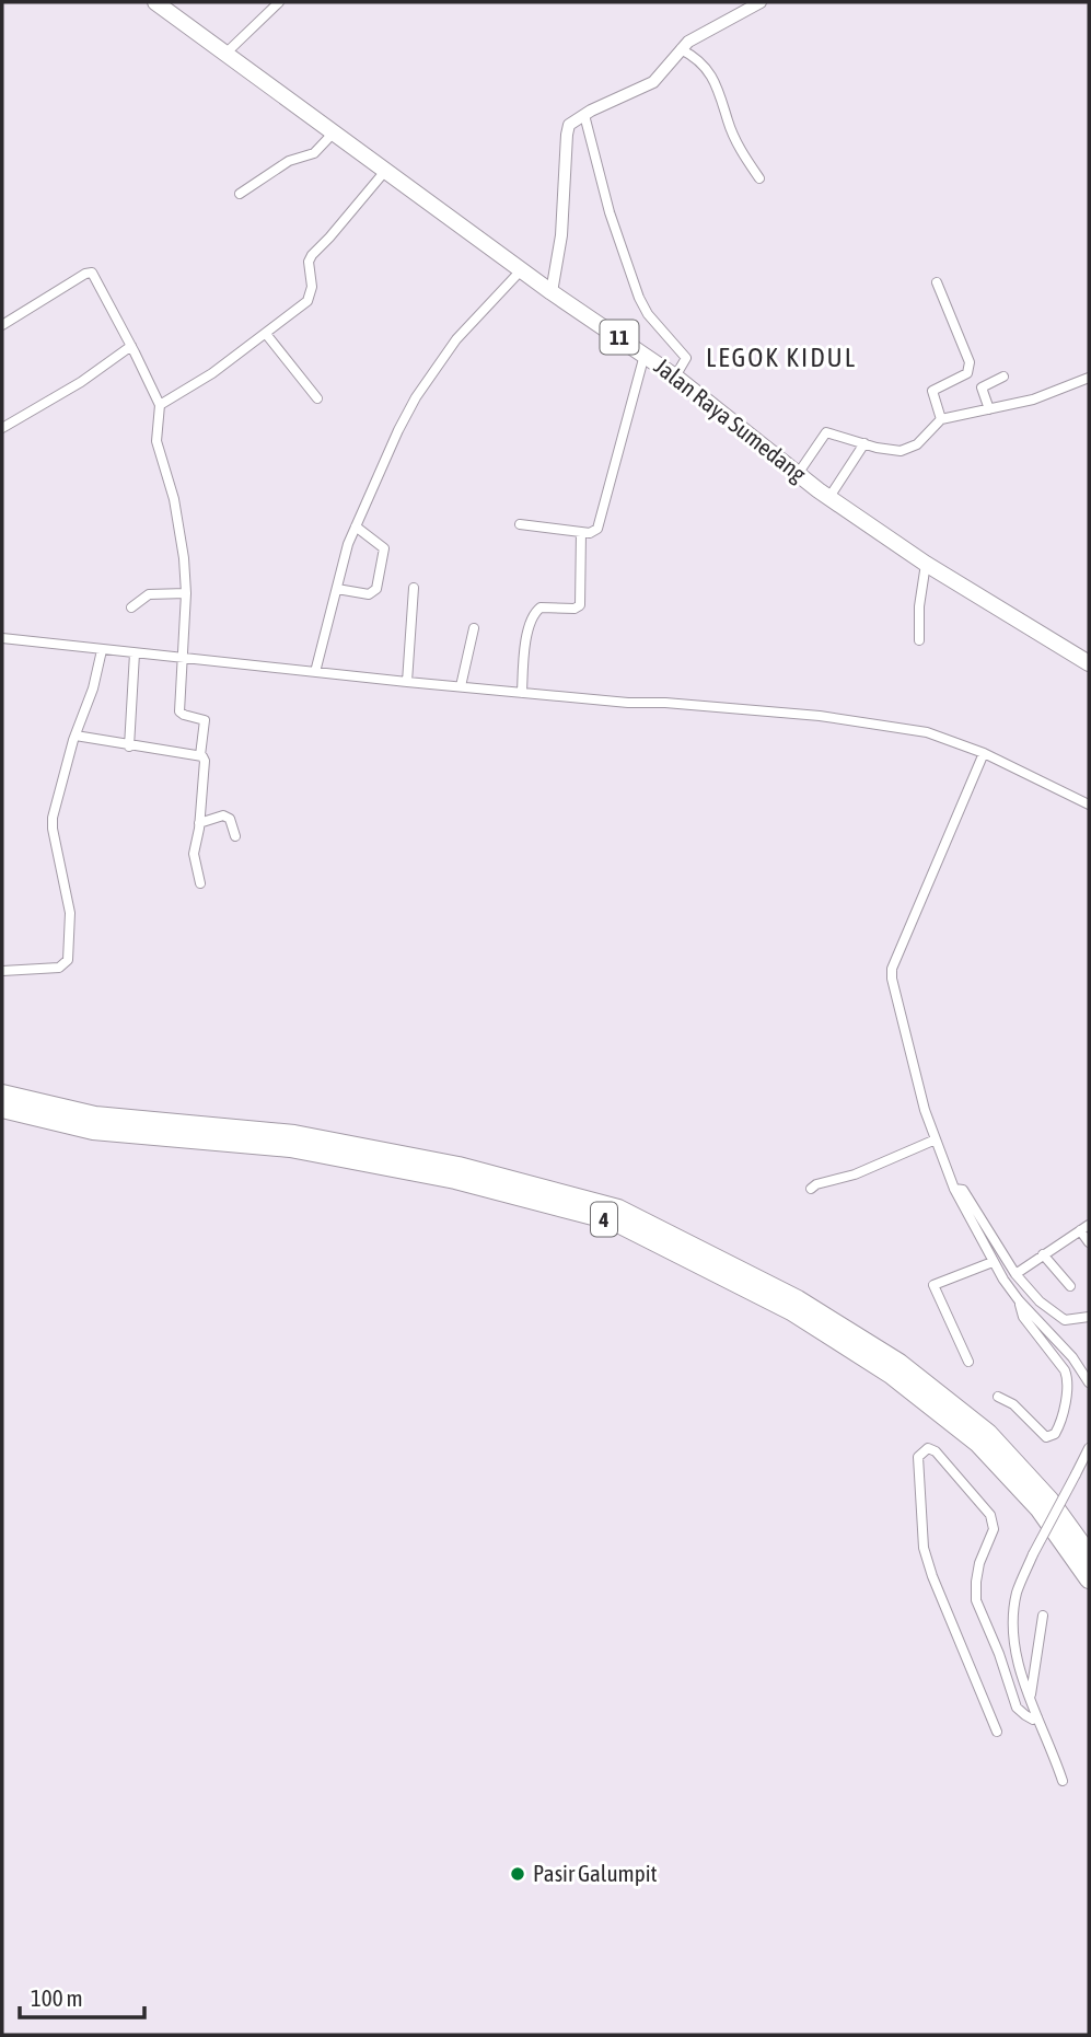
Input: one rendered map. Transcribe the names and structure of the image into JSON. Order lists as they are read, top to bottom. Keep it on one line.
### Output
{"streets":{"highway":["11","Jalan Raya Sumedang","4"]},"districts":["LEGOK KIDUL"],"places":["Pasir Galumpit"],"scale_bar":"100 m"}
